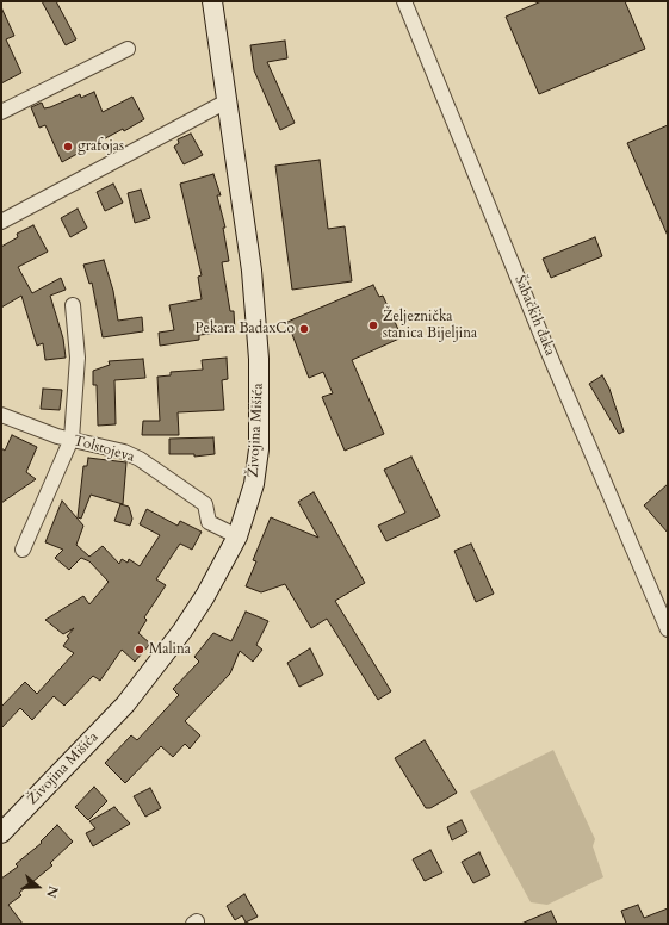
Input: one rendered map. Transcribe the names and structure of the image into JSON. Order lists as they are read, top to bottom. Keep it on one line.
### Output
{"streets":{"main road":["Živojina Mišića"],"street":["Šabačkih đaka","Tolstojeva"]},"crossings":[["Živojina Mišića","Tolstojeva"]],"places":["grafojas","Željeznička stanica Bijeljina","Pekara BadaxCo","Malina"],"north":"right"}
